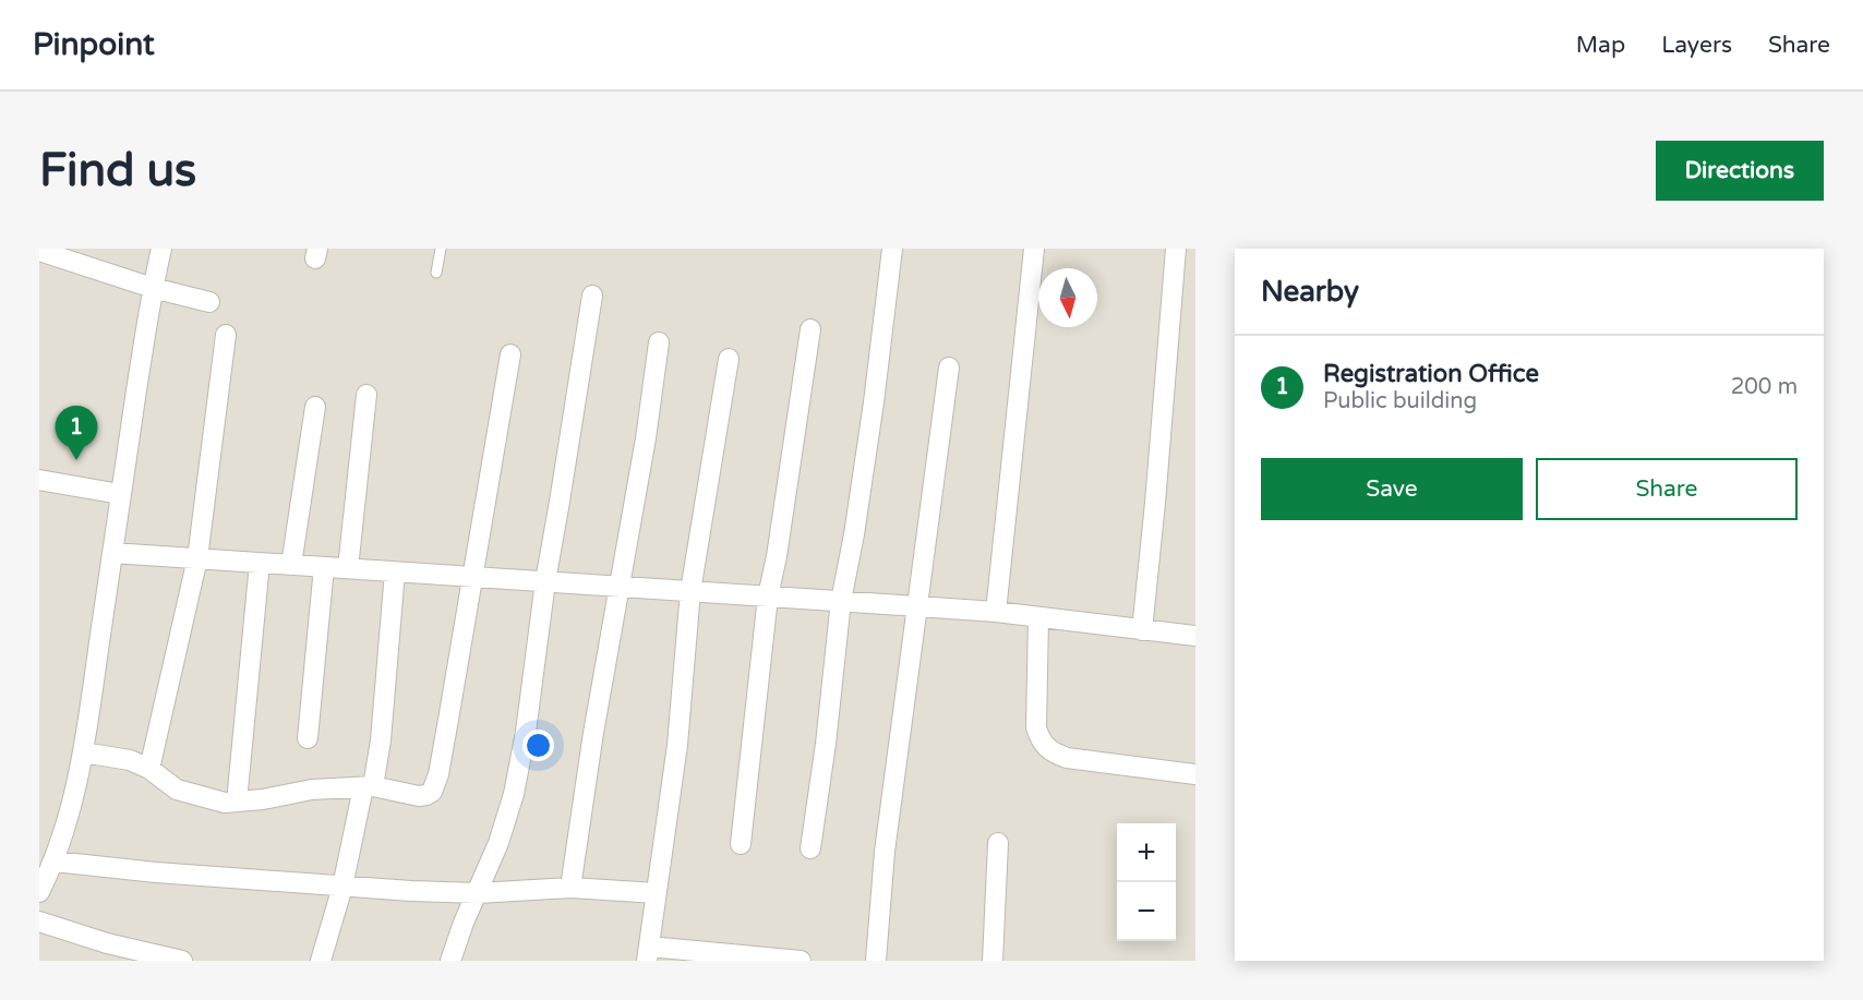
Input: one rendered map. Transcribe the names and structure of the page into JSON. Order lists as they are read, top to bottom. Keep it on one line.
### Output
{"north":"bottom","page":{"header":"Pinpoint","nav":["Map","Layers","Share"],"buttons":["Directions",["Save","Share"]],"title":"Find us","heading":"Nearby","list":[{"mark":"1","name":"Registration Office","note":"Public building","value":"200 m"}],"pins":"1","map_buttons":["+","−"]}}
